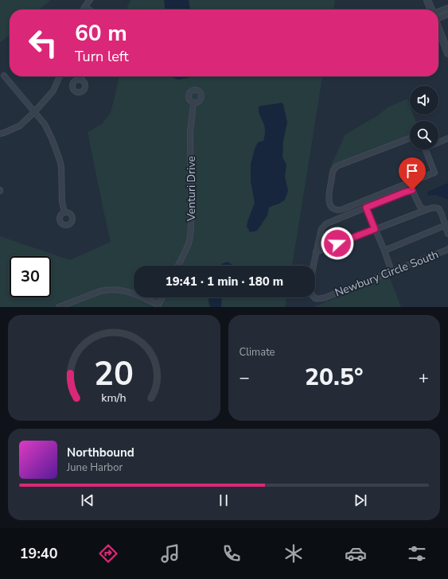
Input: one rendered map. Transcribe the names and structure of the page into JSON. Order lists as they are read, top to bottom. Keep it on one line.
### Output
{"streets":{"street":["Venturi Drive","Newbury Circle South"]},"page":{"turn":["60 m","Turn left"],"limit":"30","trip":"19:41 · 1 min · 180 m","tile":"Climate","heat":["−","20.5°","+"],"song":["Northbound","June Harbor"],"tabs":"19:40","gauge":["20","km/h"]}}
